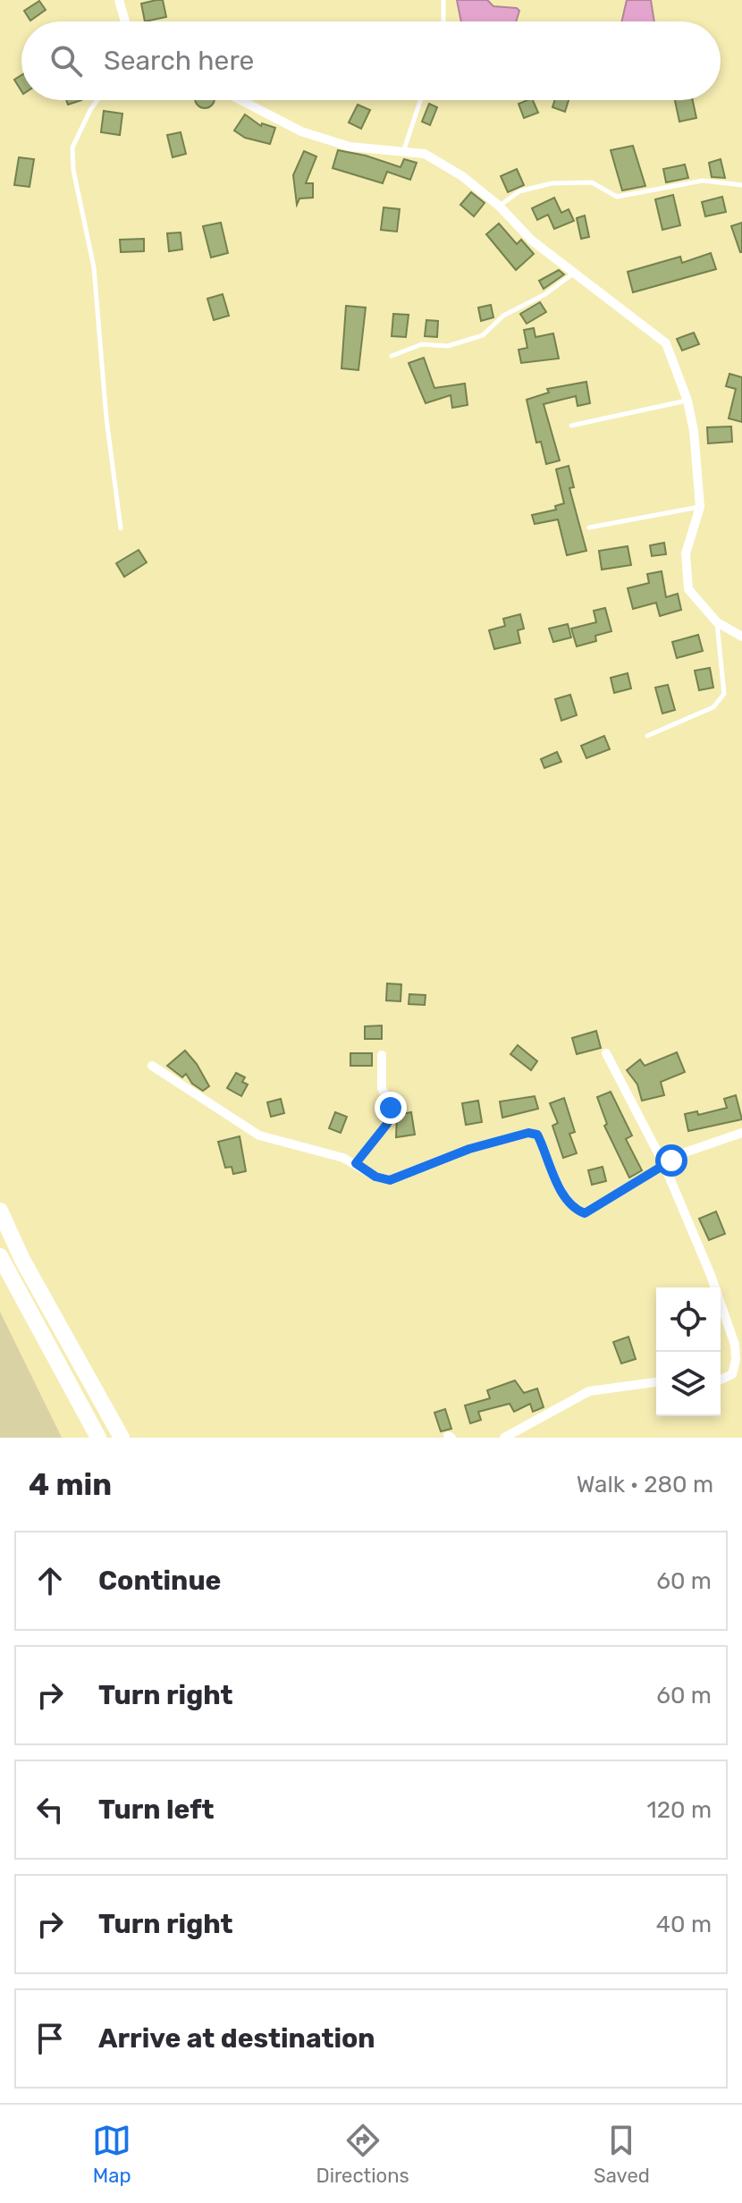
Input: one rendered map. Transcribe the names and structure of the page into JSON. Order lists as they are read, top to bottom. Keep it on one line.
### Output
{"page":{"search":"Search here","heading":["4 min","Walk · 280 m"],"list":[["Continue","60 m"],["Turn right","60 m"],["Turn left","120 m"],["Turn right","40 m"],"Arrive at destination"],"nav":["Map","Directions","Saved"]}}
